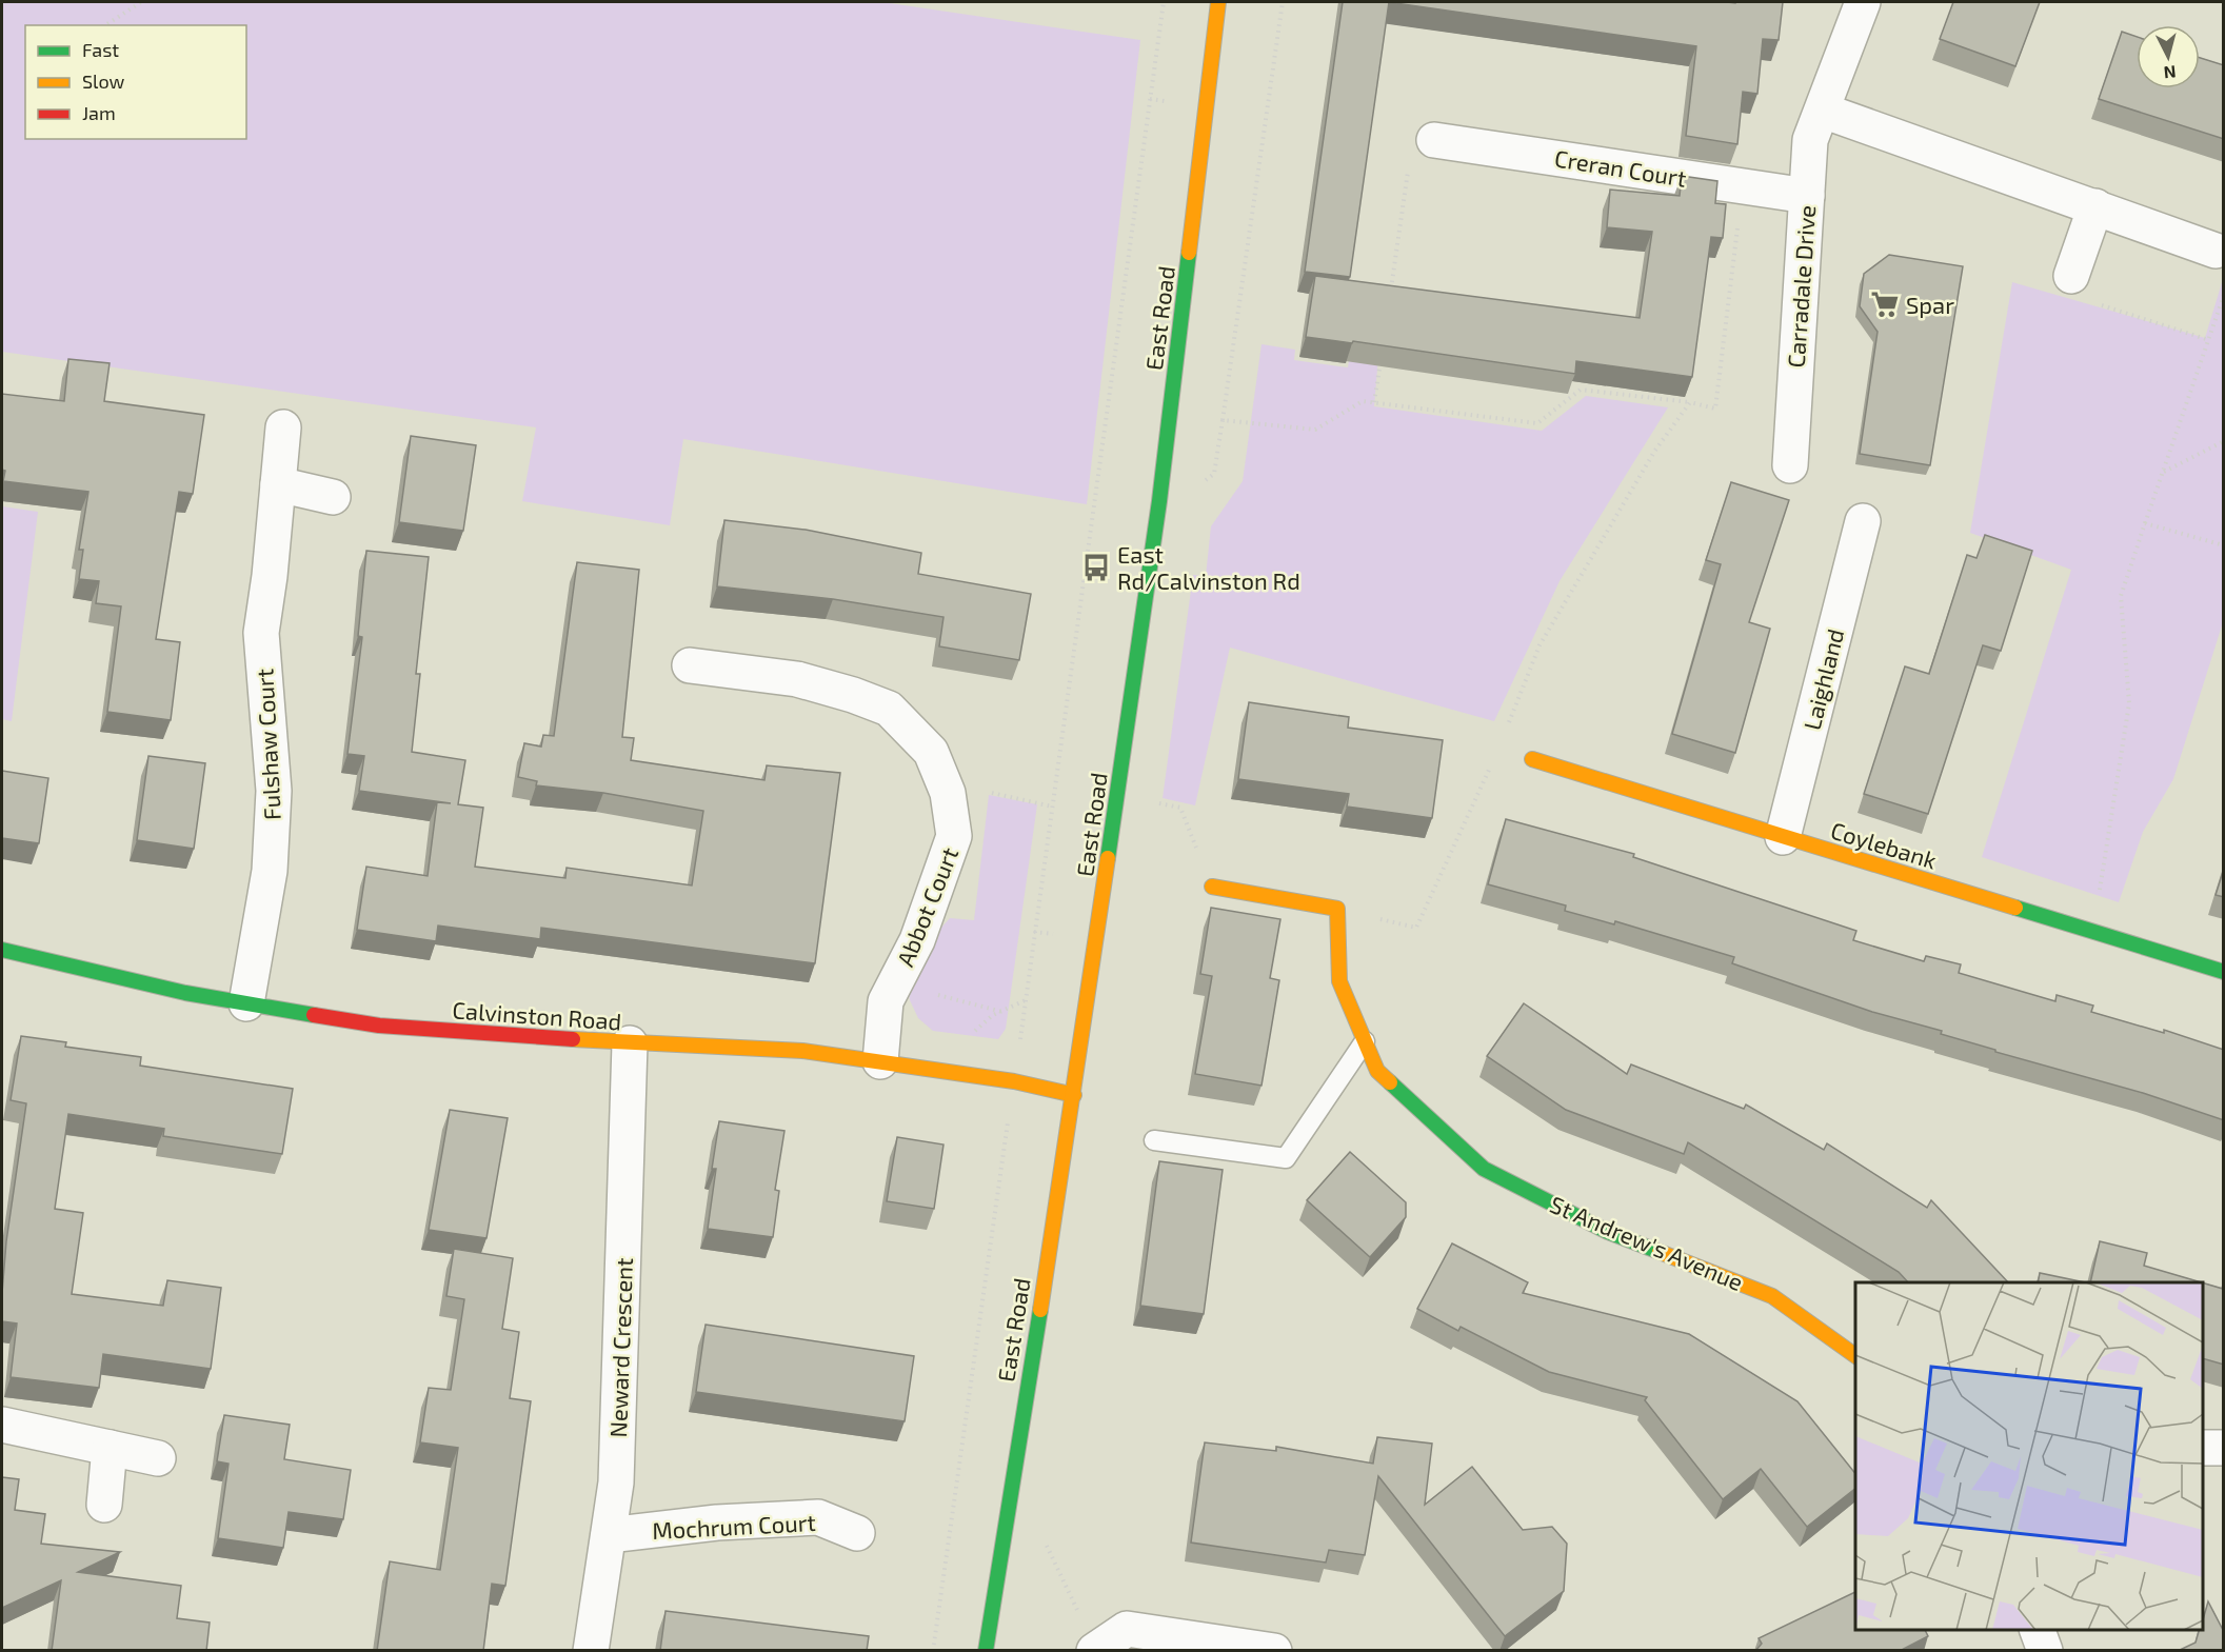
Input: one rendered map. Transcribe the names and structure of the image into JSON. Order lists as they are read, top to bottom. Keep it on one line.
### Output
{"streets":{"street":["Creran Court","Carradale Drive","East Road","Laighland","Fulshaw Court","Coylebank","Abbot Court","Calvinston Road","St Andrew's Avenue","Neward Crescent","Mochrum Court"]},"crossings":[["Creran Court","Carradale Drive"],["East Road","Calvinston Road"],["Laighland","Coylebank"],["Fulshaw Court","Calvinston Road"],["Abbot Court","Calvinston Road"],["Calvinston Road","Neward Crescent"],["Neward Crescent","Mochrum Court"]],"places":{"supermarket":["Spar"],"bus stop":["East Rd/Calvinston Rd"]},"legend":["Fast","Slow","Jam"],"north":"bottom"}
